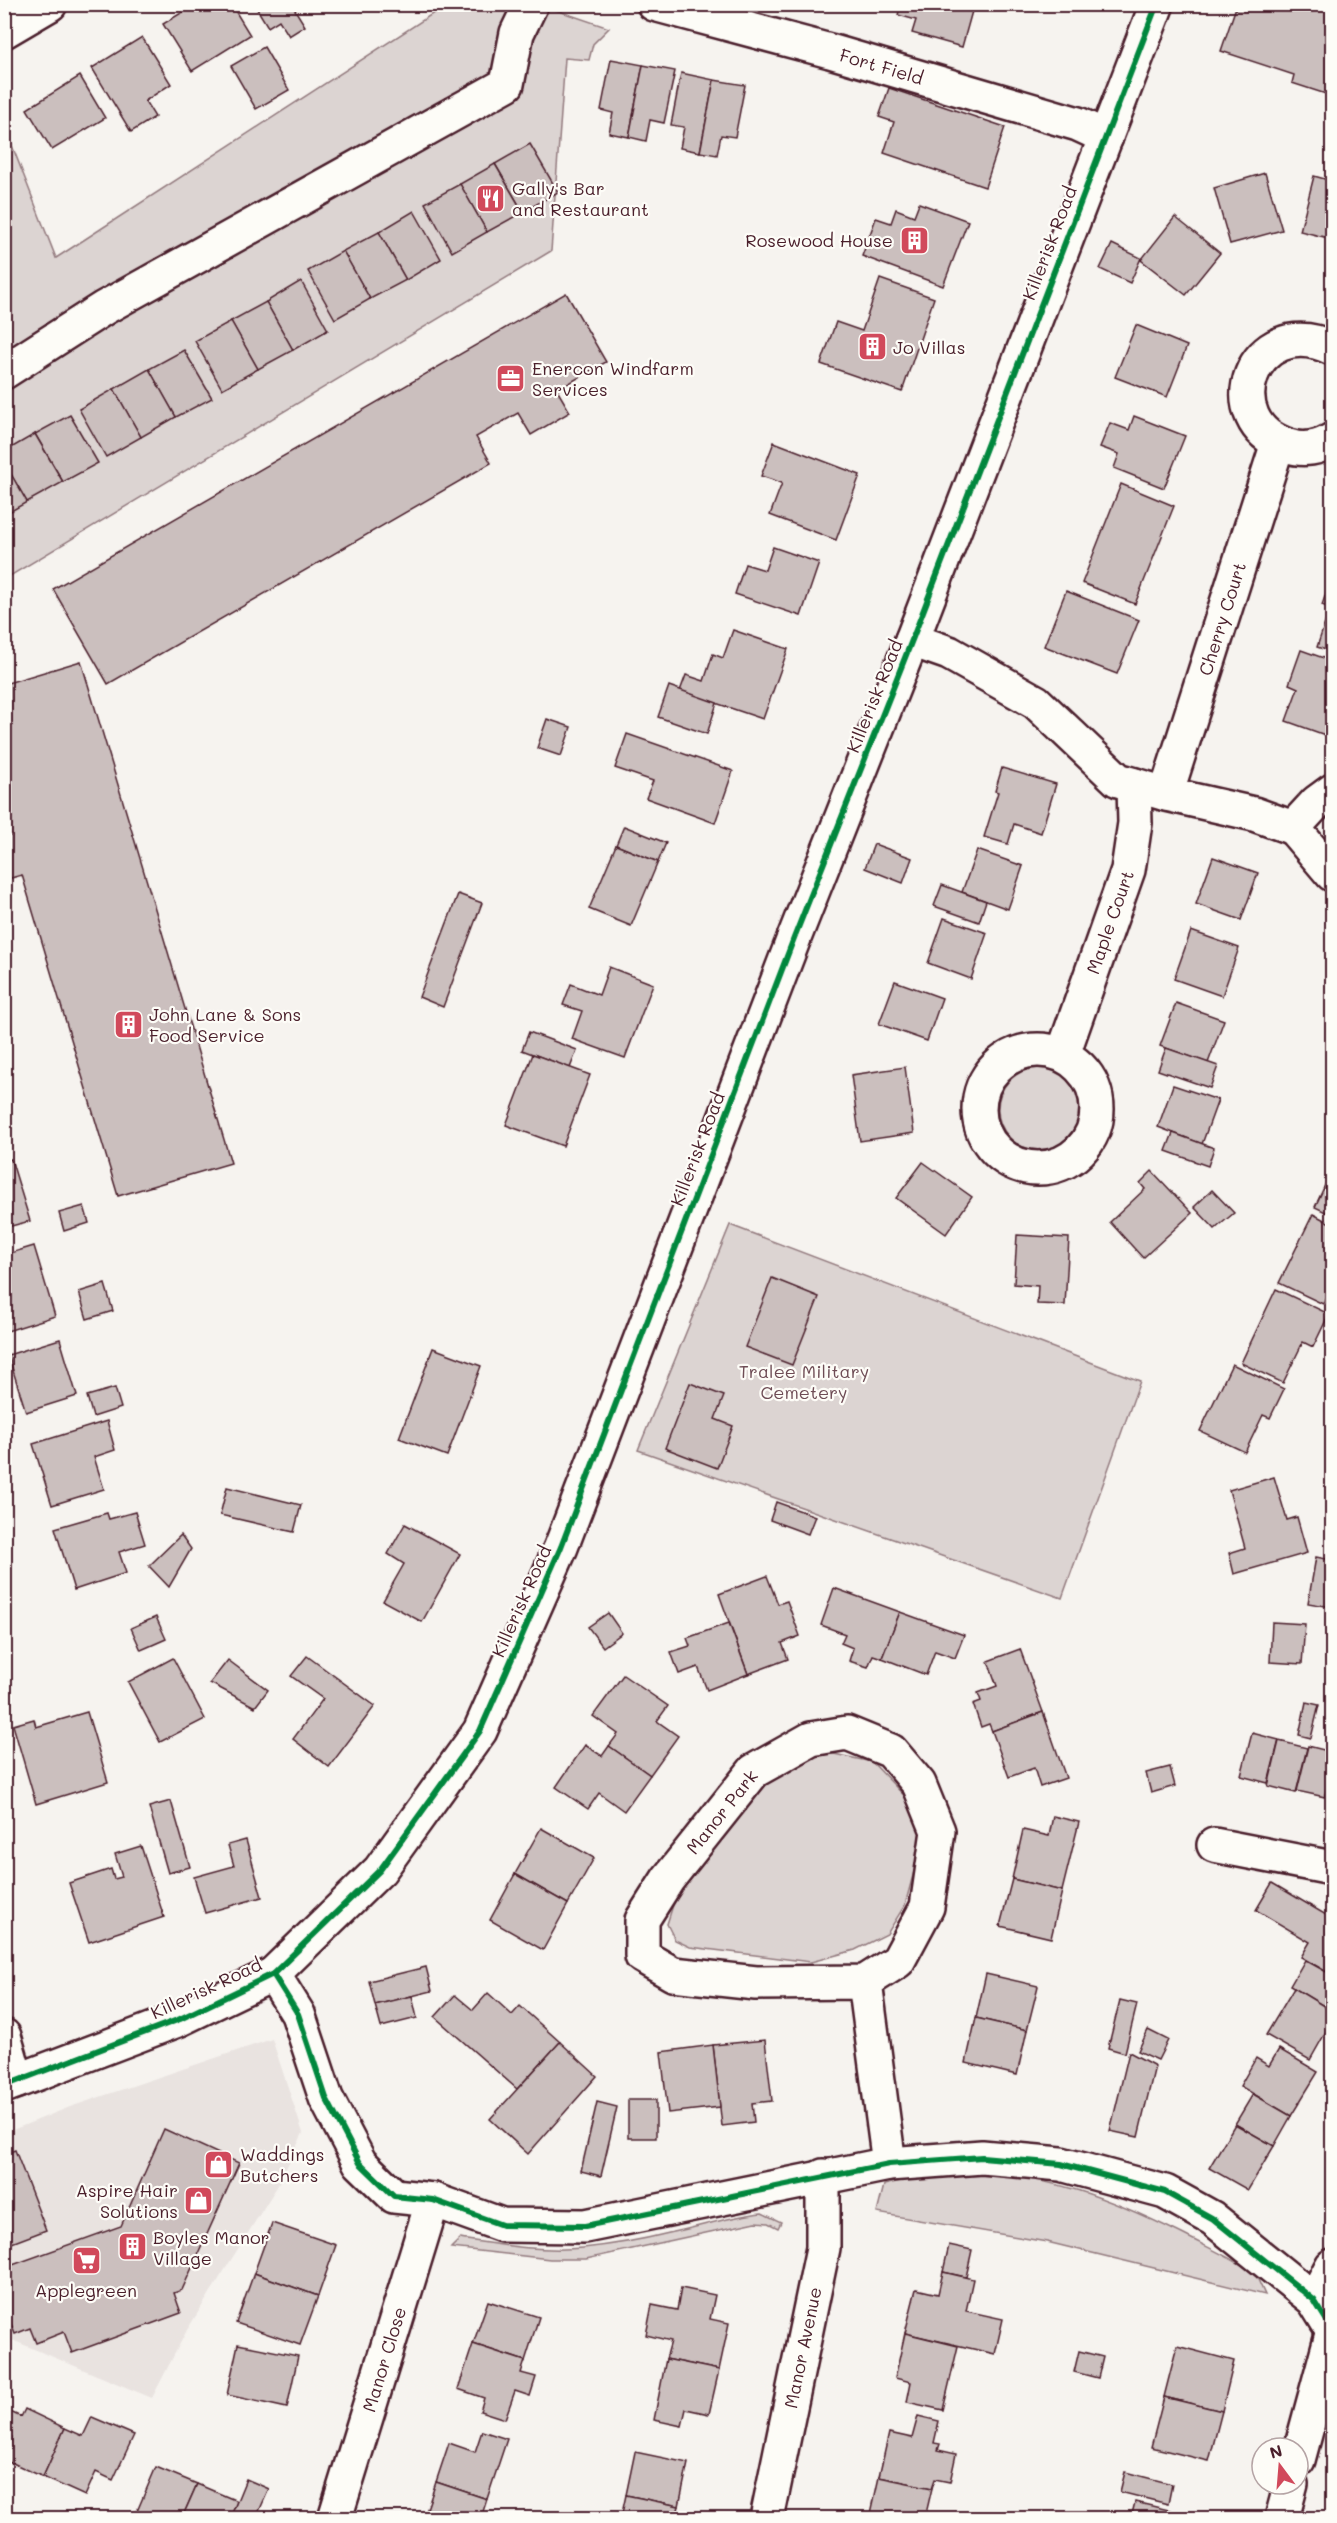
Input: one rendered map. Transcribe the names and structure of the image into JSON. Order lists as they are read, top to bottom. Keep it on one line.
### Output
{"streets":{"street":["Fort Field","Killerisk Road","Cherry Court","Maple Court","Manor Park","Manor Avenue","Manor Close"]},"crossings":[["Fort Field","Killerisk Road"]],"parks":["Tralee Military Cemetery"],"places":{"restaurant":["Gally's Bar and Restaurant"],"building":["Rosewood House","Jo Villas","John Lane & Sons Food Service","Boyles Manor Village"],"office":["Enercon Windfarm Services"],"shop":["Waddings Butchers","Aspire Hair Solutions"],"supermarket":["Applegreen"]},"north":"top"}
